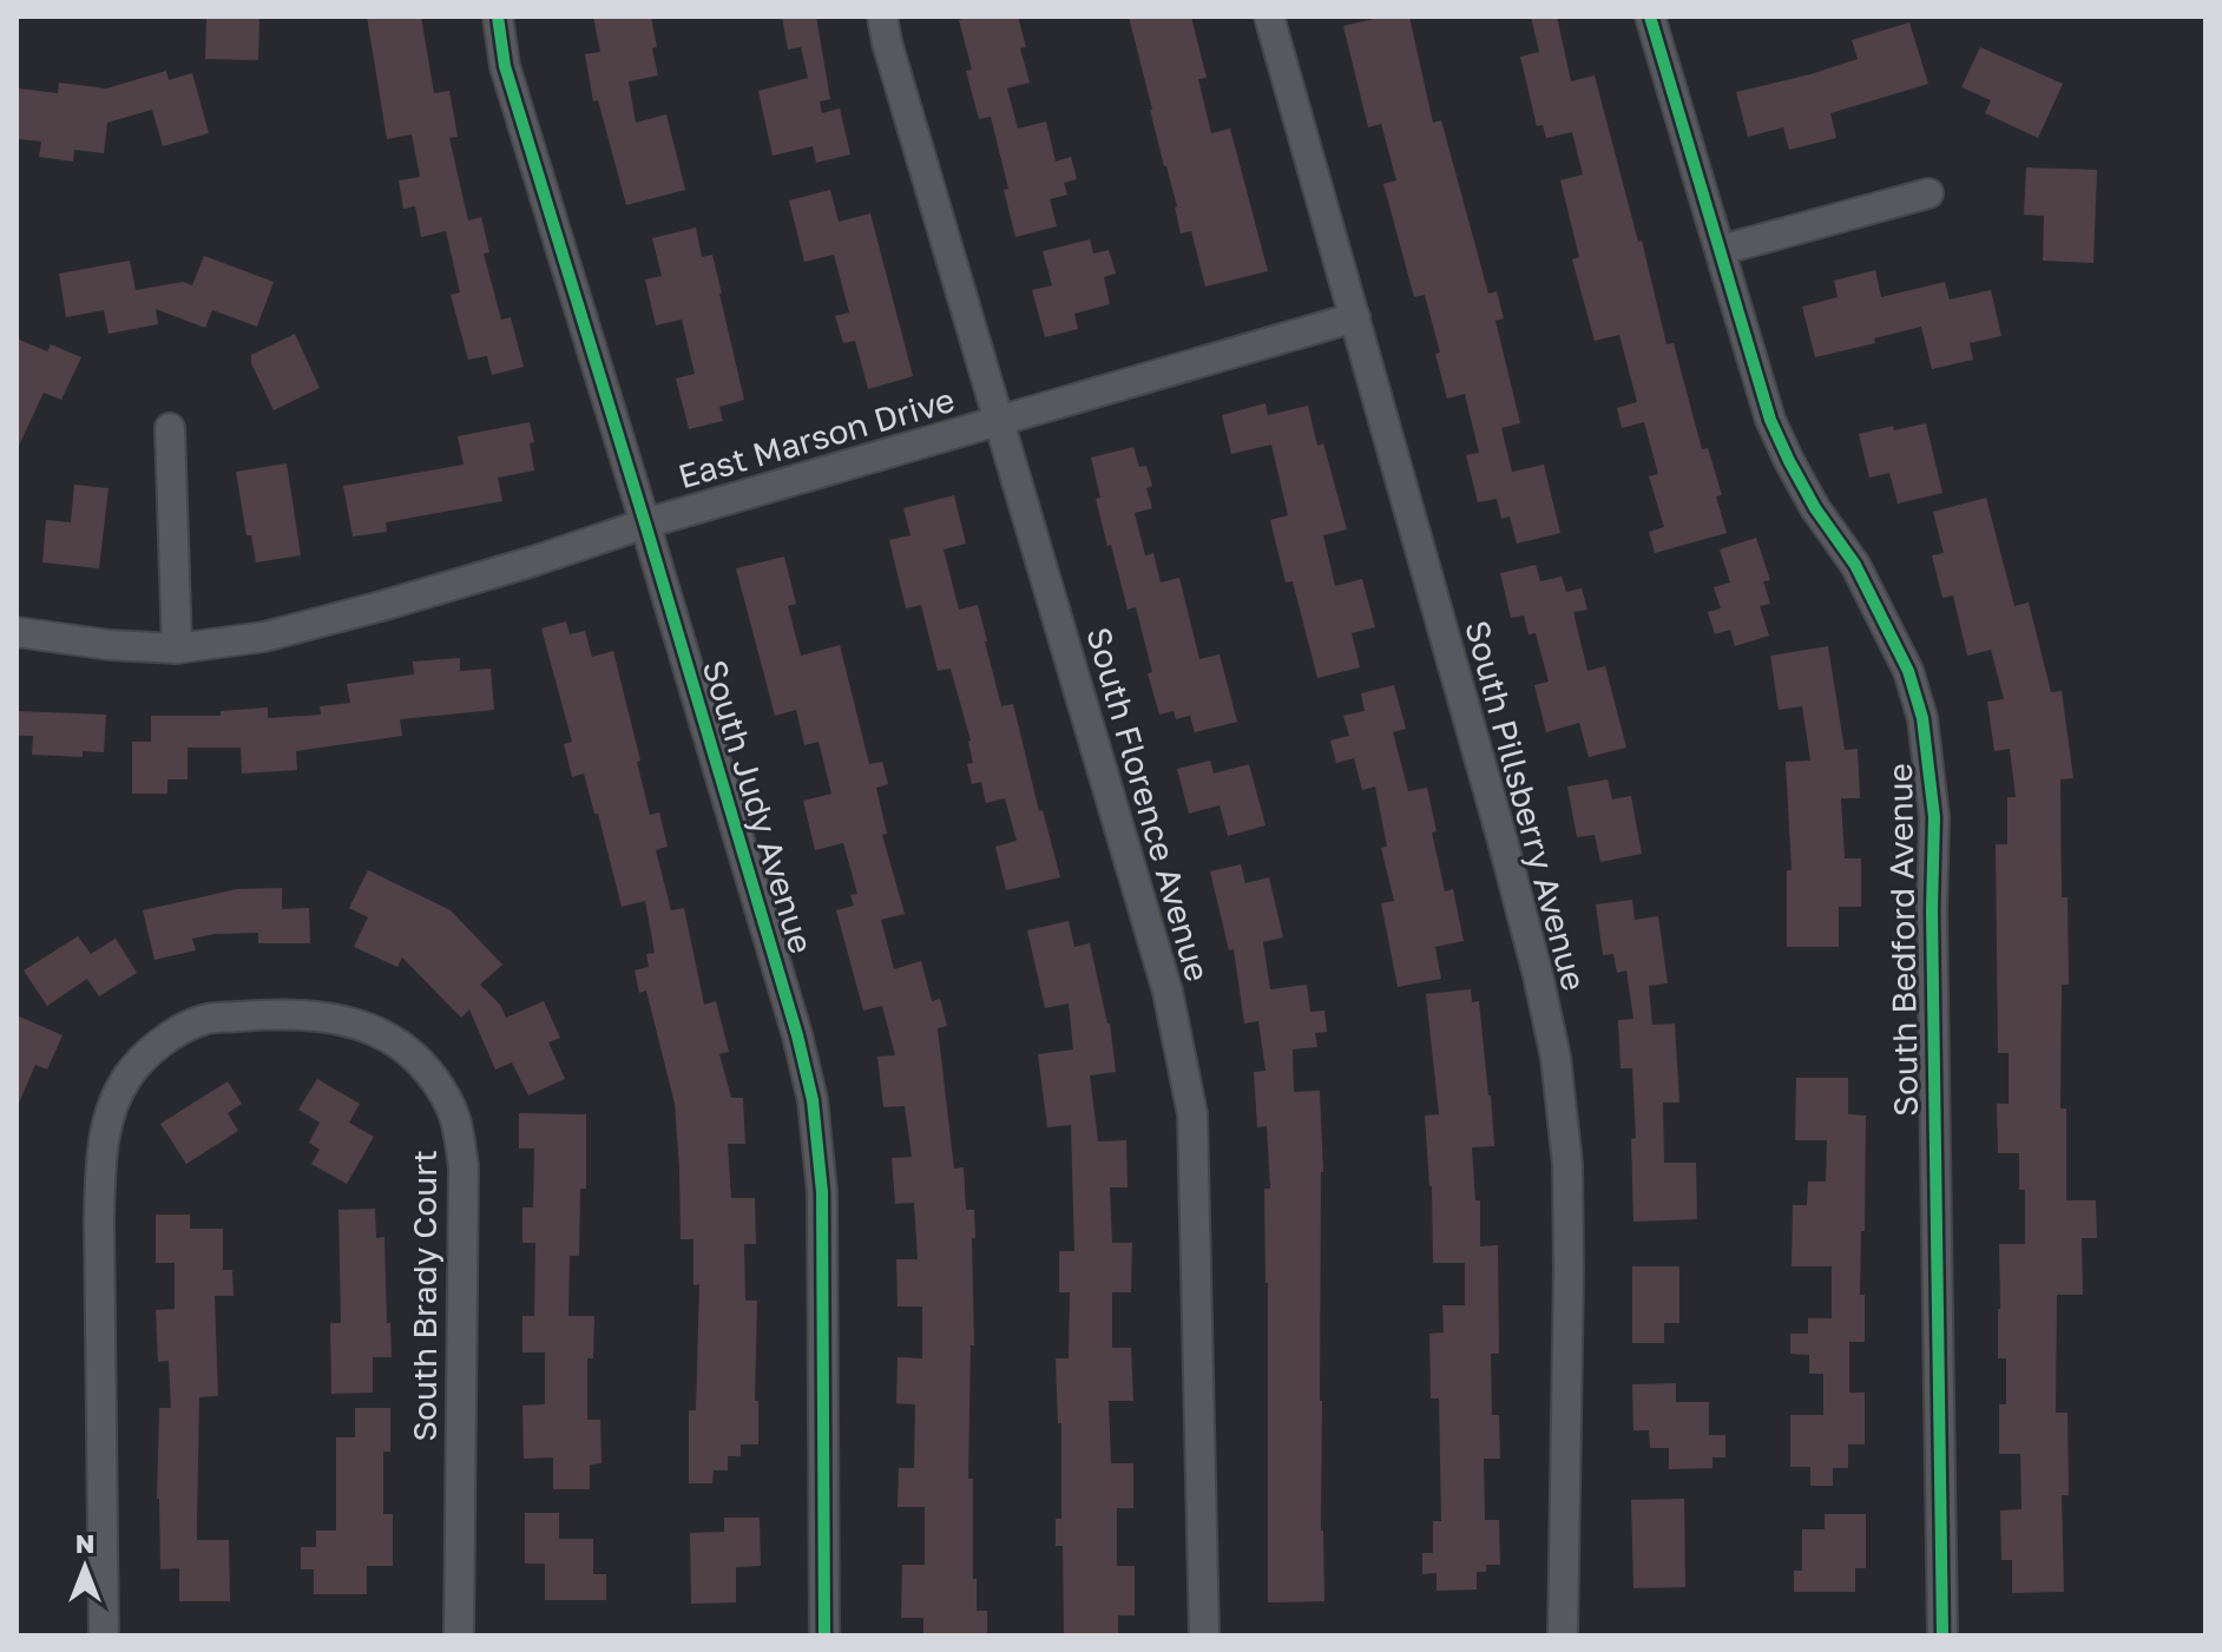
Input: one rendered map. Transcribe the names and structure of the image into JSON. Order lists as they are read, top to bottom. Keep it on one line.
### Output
{"streets":{"street":["East Marson Drive","South Florence Avenue","South Pillsberry Avenue","South Judy Avenue","South Bedford Avenue","South Brady Court"]},"crossings":[["East Marson Drive","South Florence Avenue"],["East Marson Drive","South Pillsberry Avenue"],["East Marson Drive","South Judy Avenue"]],"north":"top"}
